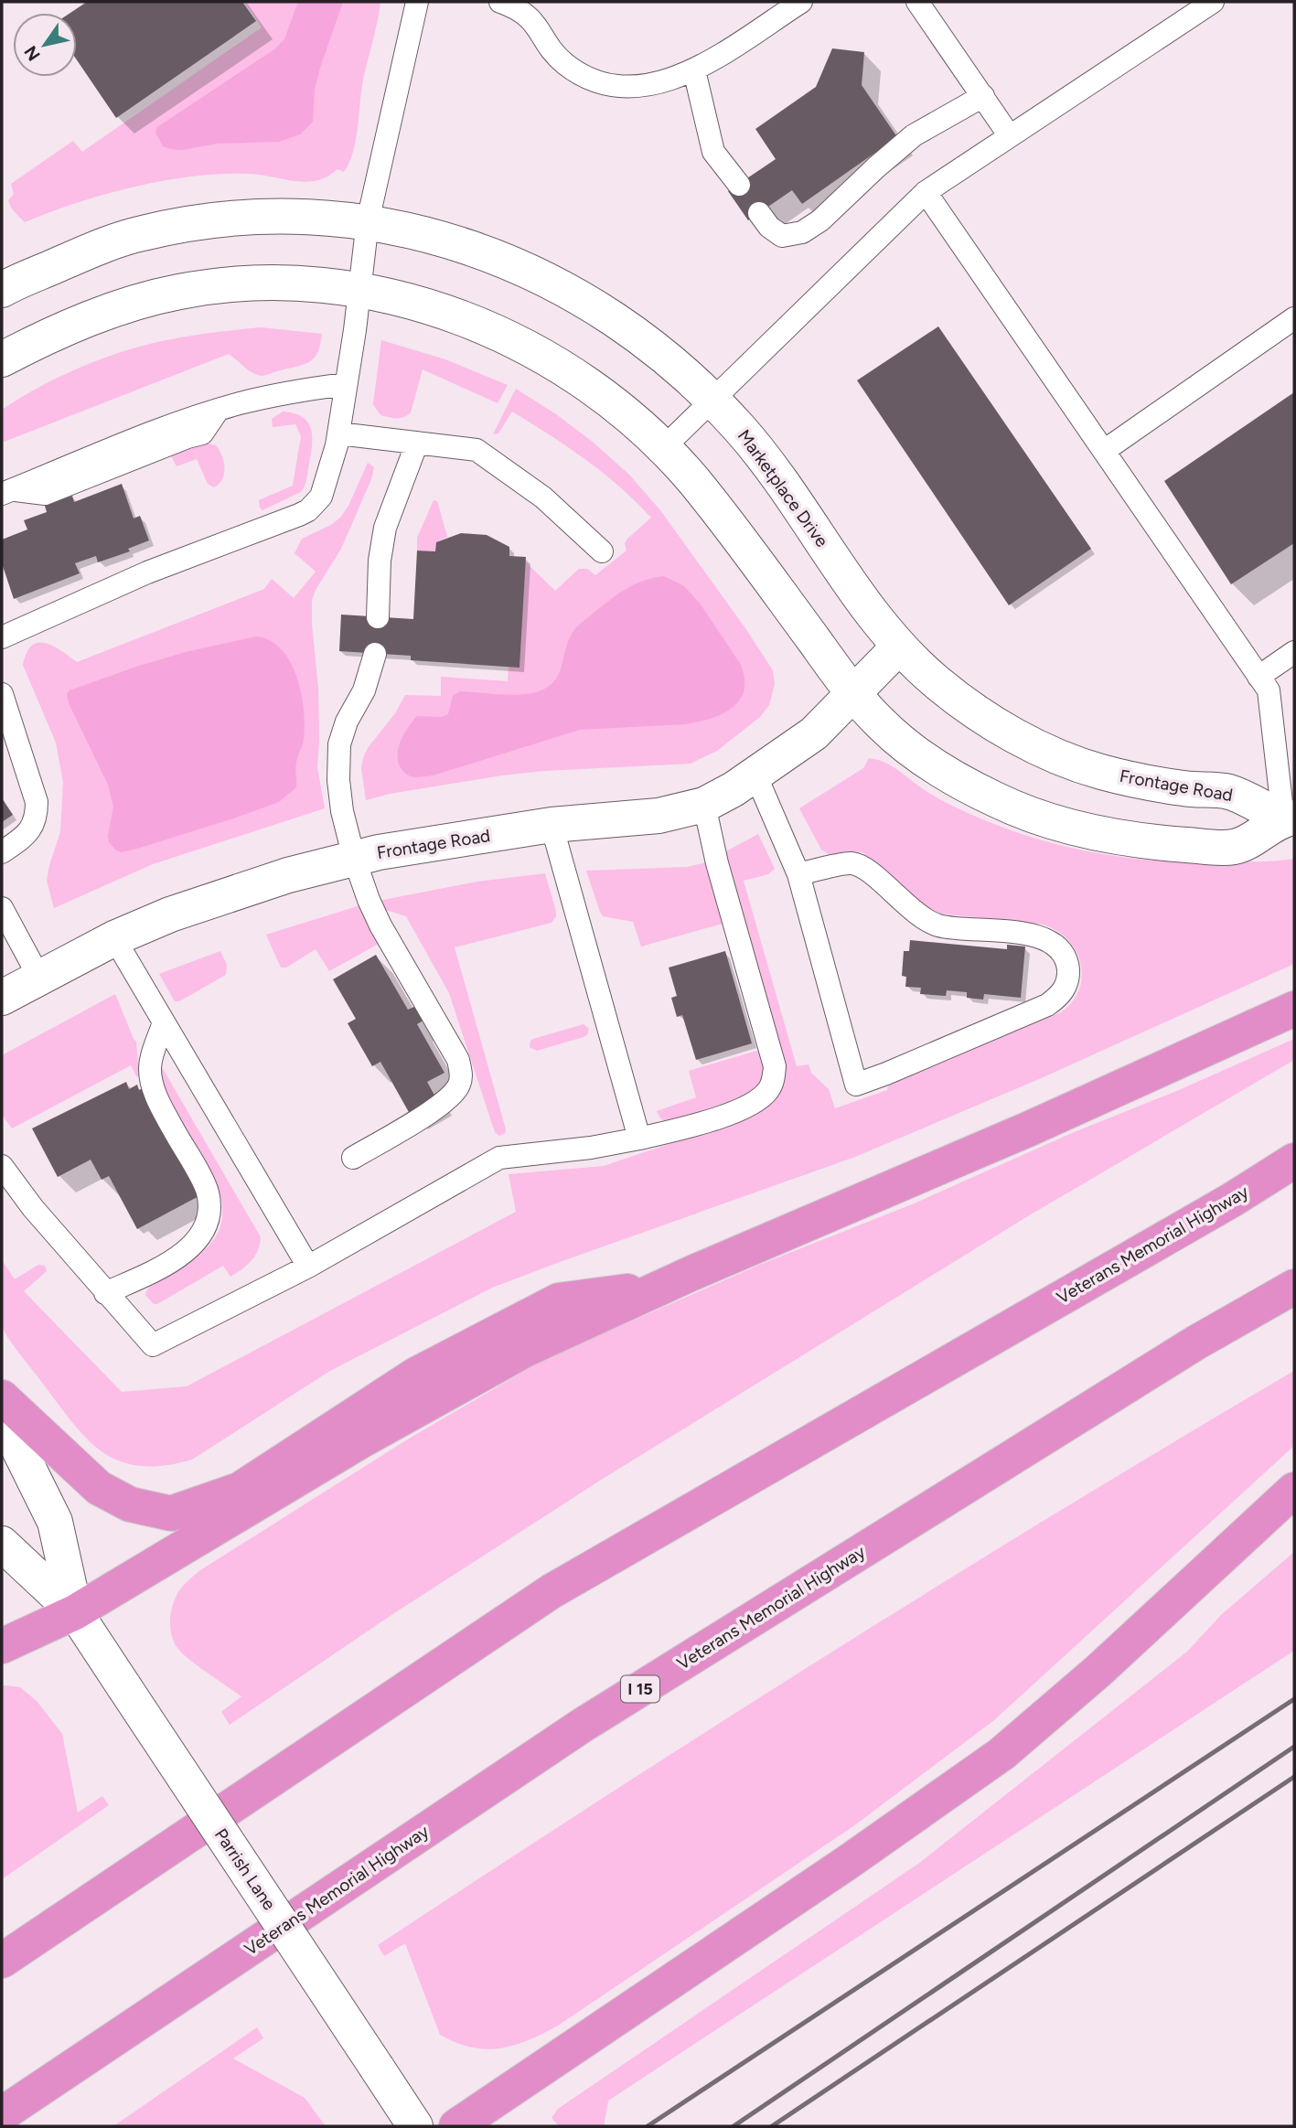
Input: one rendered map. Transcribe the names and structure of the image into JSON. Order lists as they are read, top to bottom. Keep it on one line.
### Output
{"streets":{"highway":["Veterans Memorial Highway","I 15"],"street":["Marketplace Drive","Frontage Road","Parrish Lane"]},"crossings":[["Marketplace Drive","Frontage Road"]],"north":"bottom left"}
